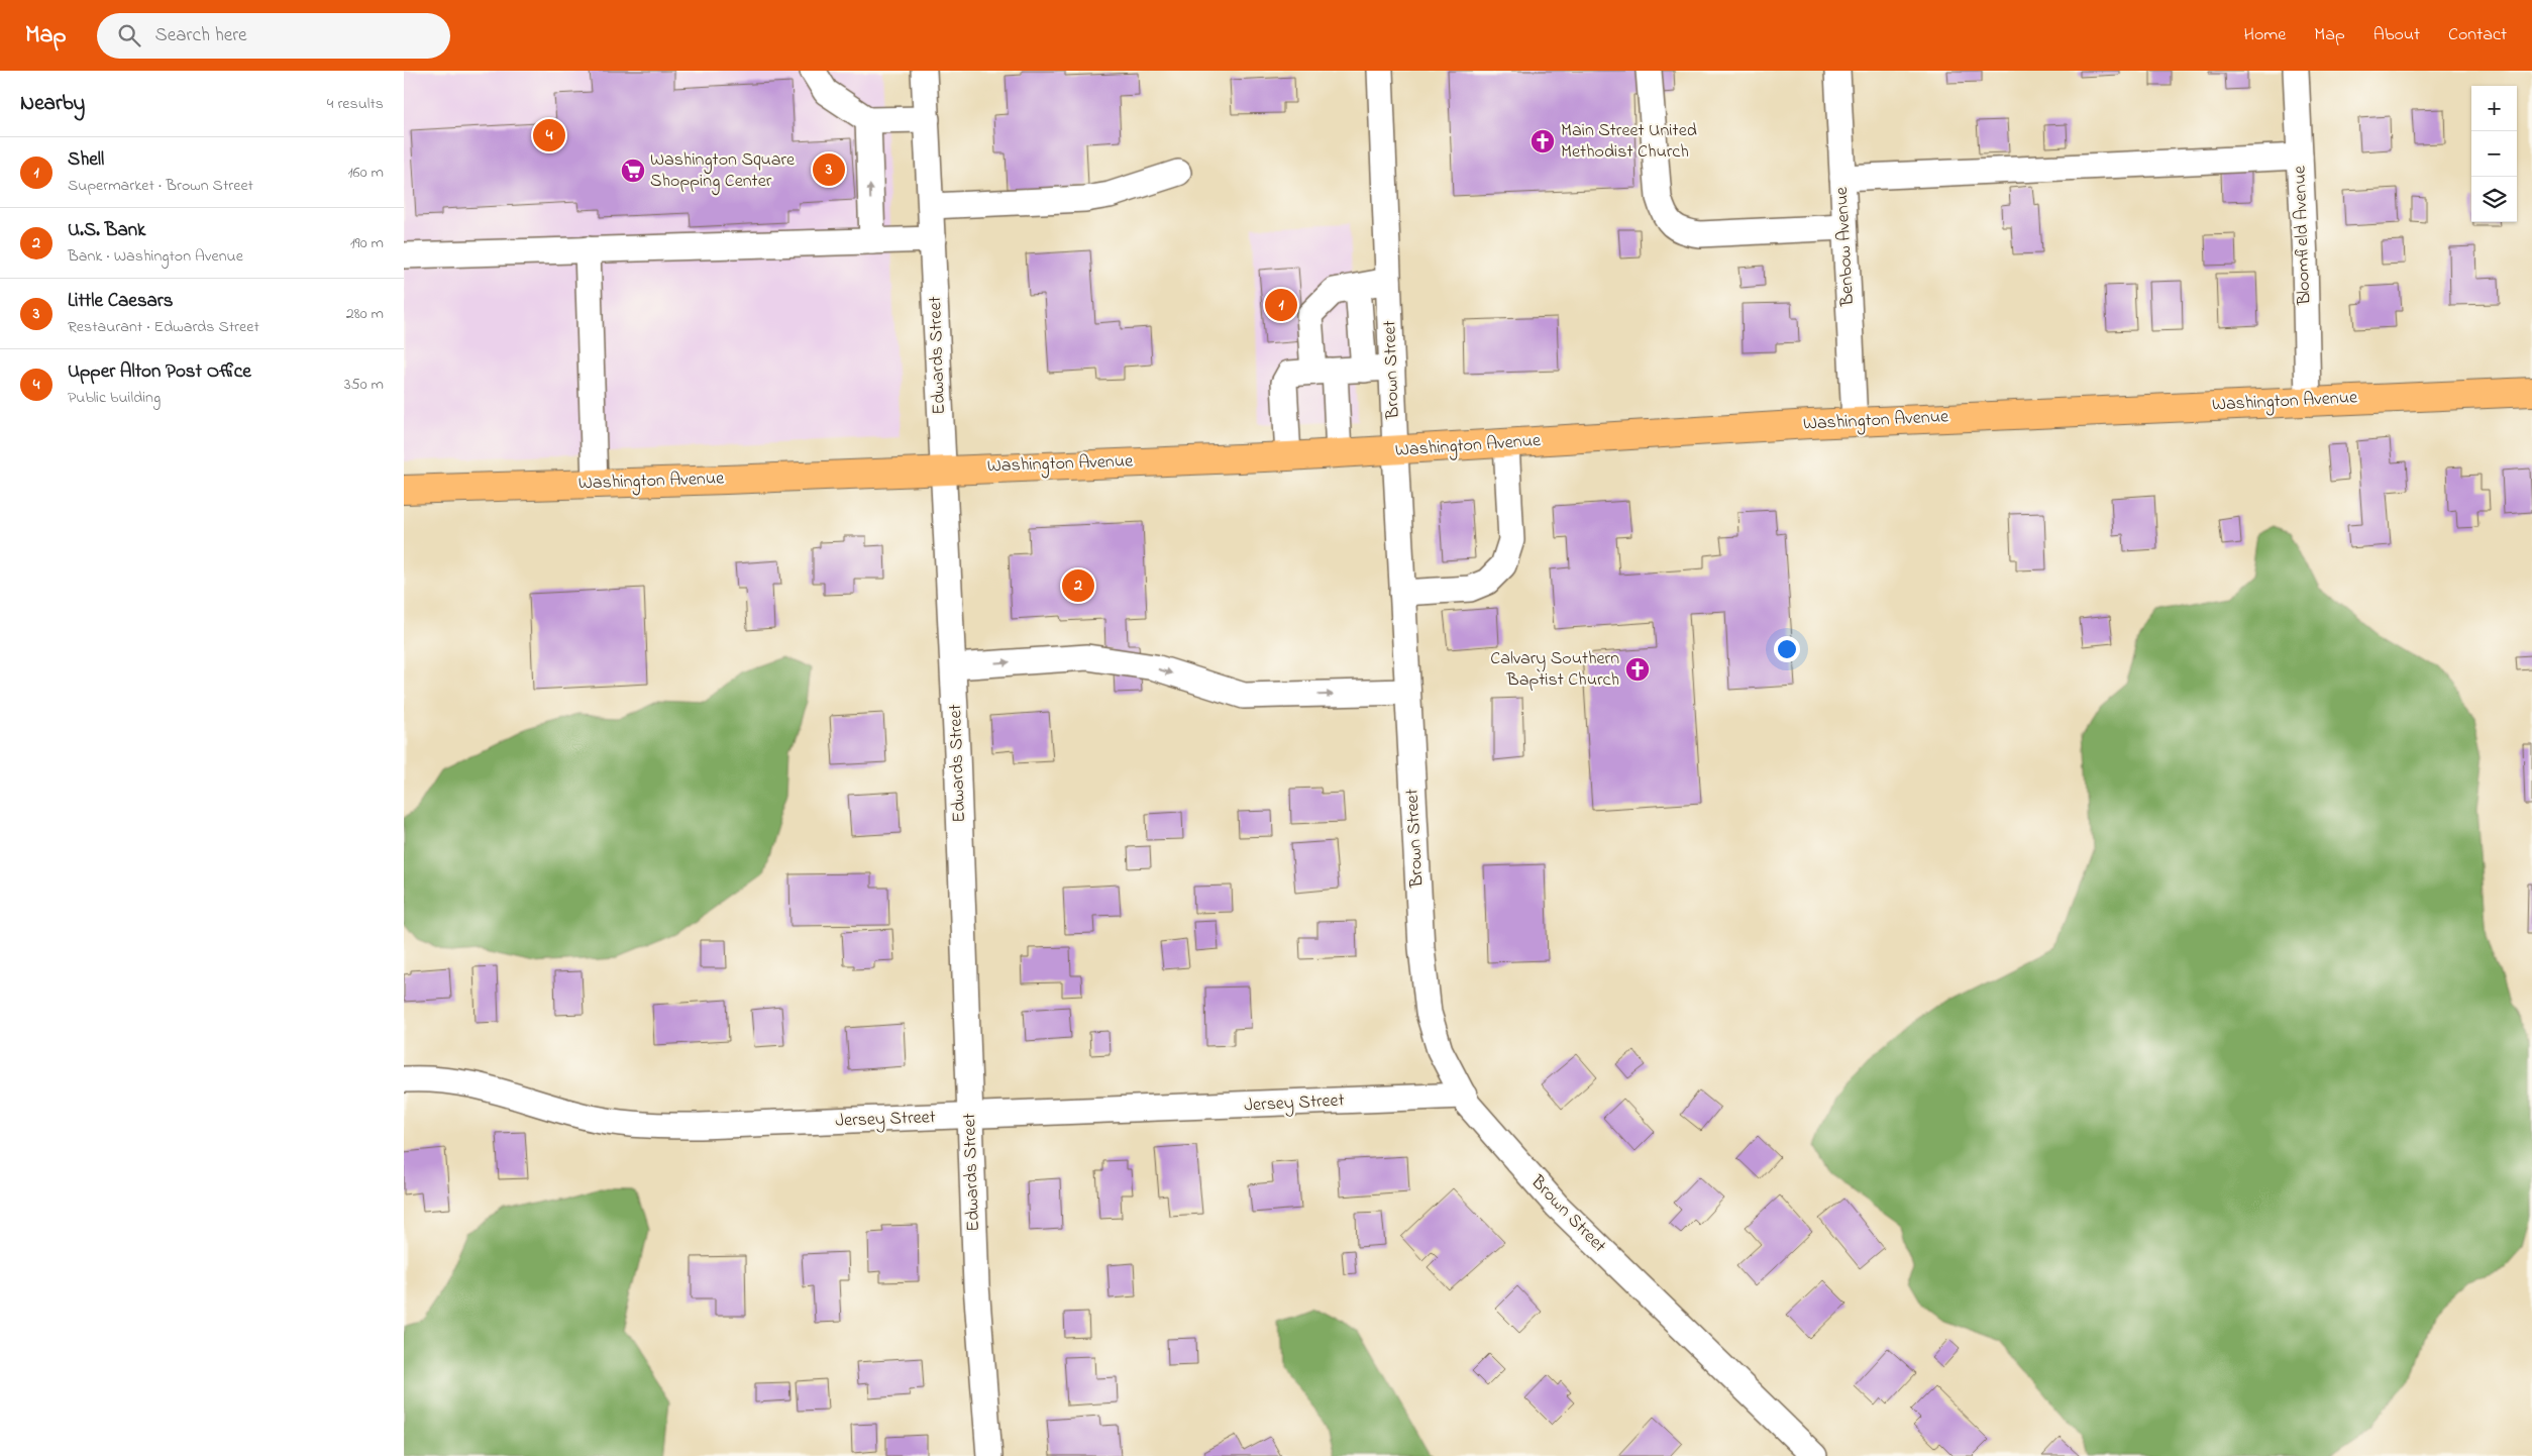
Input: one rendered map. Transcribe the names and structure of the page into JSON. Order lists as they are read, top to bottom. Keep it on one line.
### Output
{"streets":{"main road":["Washington Avenue"],"street":["Bloomfield Avenue","Benbow Avenue","Edwards Street","Brown Street","Jersey Street"]},"crossings":[["Bloomfield Avenue","Washington Avenue"],["Benbow Avenue","Washington Avenue"],["Edwards Street","Washington Avenue"],["Edwards Street","Jersey Street"],["Brown Street","Washington Avenue"],["Brown Street","Jersey Street"]],"places":{"church":["Main Street United Methodist Church","Calvary Southern Baptist Church"],"supermarket":["Washington Square Shopping Center"]},"page":{"header":"Map","search":"Search here","nav":["Home","Map","About","Contact"],"heading":["Nearby","4 results"],"map_buttons":["+","−"],"pins":["4","3","1","2"],"list":[{"mark":"1","name":"Shell","note":"Supermarket · Brown Street","value":"160 m"},{"mark":"2","name":"U.S. Bank","note":"Bank · Washington Avenue","value":"190 m"},{"mark":"3","name":"Little Caesars","note":"Restaurant · Edwards Street","value":"280 m"},{"mark":"4","name":"Upper Alton Post Office","note":"Public building","value":"350 m"}]}}
